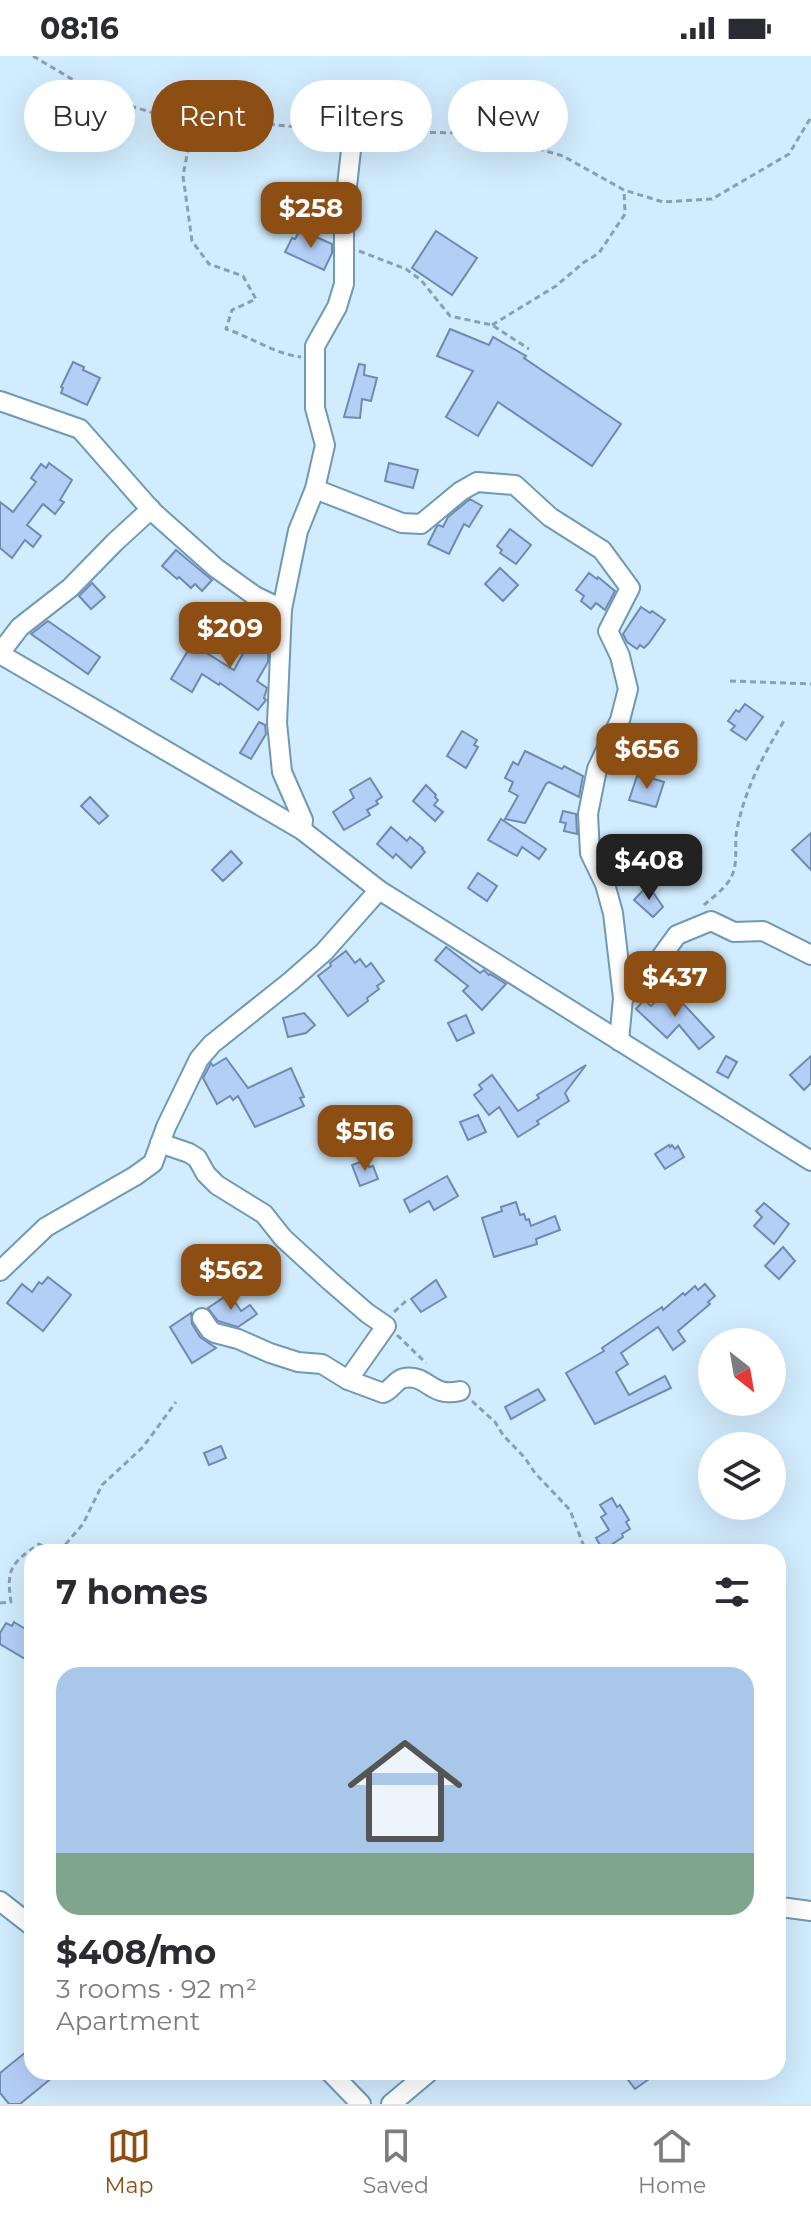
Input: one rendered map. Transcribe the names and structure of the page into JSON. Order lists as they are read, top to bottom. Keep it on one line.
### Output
{"north":"bottom right","page":{"status":"08:16","chip":["Buy","Rent","Filters","New"],"price":["$258","$209","$656","$408","$437","$516","$562"],"heading":"7 homes","list":[{"name":"$408/mo","note":"3 rooms · 92 m² · Apartment"}],"tabs":["Map","Saved","Home"]}}
